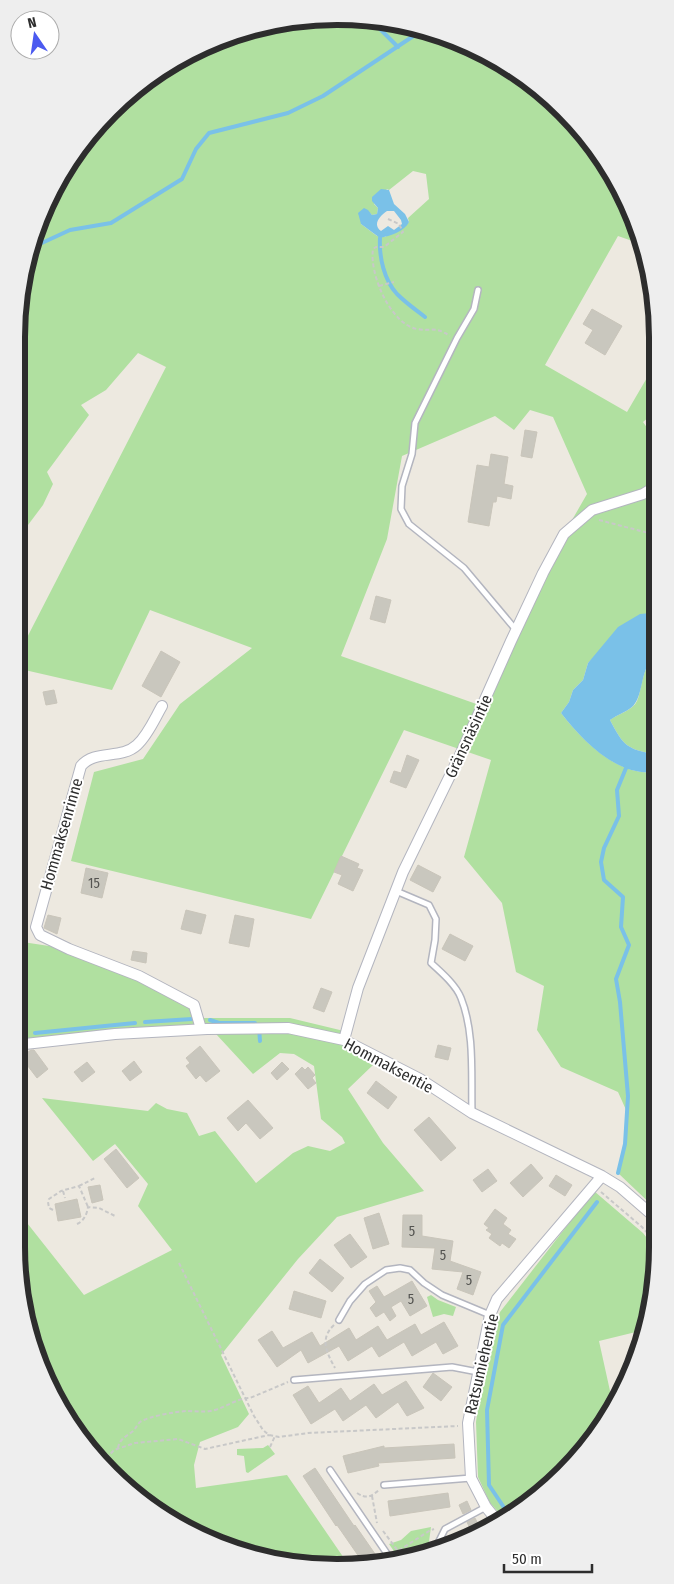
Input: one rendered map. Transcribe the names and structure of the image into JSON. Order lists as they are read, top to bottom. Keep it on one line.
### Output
{"streets":{"street":["Gränsnäsintie","Hommaksenrinne","Hommaksentie","Ratsumiehentie"]},"crossings":[["Gränsnäsintie","Hommaksentie"],["Hommaksenrinne","Hommaksentie"],["Hommaksentie","Ratsumiehentie"]],"house_numbers":["15","5","5","5","5"],"scale_bar":"50 m","north":"top"}
